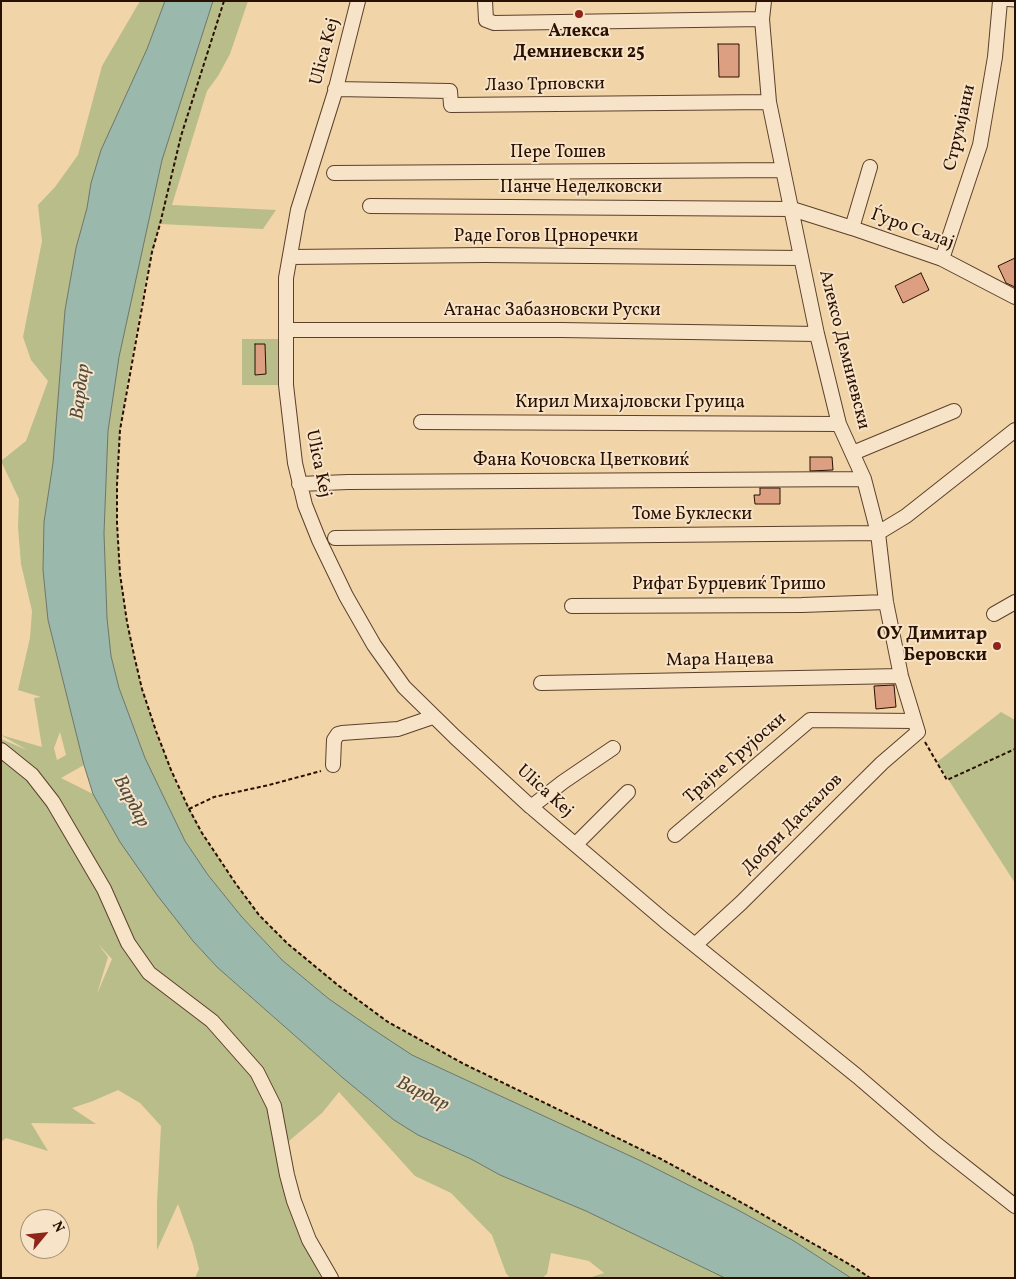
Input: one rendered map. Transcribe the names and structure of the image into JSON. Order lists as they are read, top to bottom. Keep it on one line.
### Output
{"streets":{"street":["Ulica Kej","Лазо Трповски","Струмјани","Пере Тошев","Панче Неделковски","Ѓуро Салај","Раде Гогов Црноречки","Атанас Забазновски Руски","Алексо Демниевски","Кирил Михајловски Груица","Фана Кочовска Цветковиќ","Томе Буклески","Рифат Бурџевиќ Тришо","Мара Нацева","Трајче Грујоски","Добри Даскалов"]},"crossings":[["Ulica Kej","Лазо Трповски"],["Ulica Kej","Раде Гогов Црноречки"],["Ulica Kej","Атанас Забазновски Руски"],["Ulica Kej","Фана Кочовска Цветковиќ"],["Ulica Kej","Добри Даскалов"],["Лазо Трповски","Алексо Демниевски"],["Струмјани","Ѓуро Салај"],["Пере Тошев","Алексо Демниевски"],["Панче Неделковски","Ѓуро Салај"],["Панче Неделковски","Алексо Демниевски"],["Ѓуро Салај","Алексо Демниевски"],["Раде Гогов Црноречки","Алексо Демниевски"],["Атанас Забазновски Руски","Алексо Демниевски"],["Алексо Демниевски","Кирил Михајловски Груица"],["Алексо Демниевски","Фана Кочовска Цветковиќ"],["Алексо Демниевски","Томе Буклески"],["Алексо Демниевски","Рифат Бурџевиќ Тришо"],["Алексо Демниевски","Мара Нацева"],["Алексо Демниевски","Трајче Грујоски"],["Алексо Демниевски","Добри Даскалов"],["Трајче Грујоски","Добри Даскалов"]],"water":["Вардар"],"places":["Алекса Демниевски 25","ОУ Димитар Беровски"],"north":"top right"}
